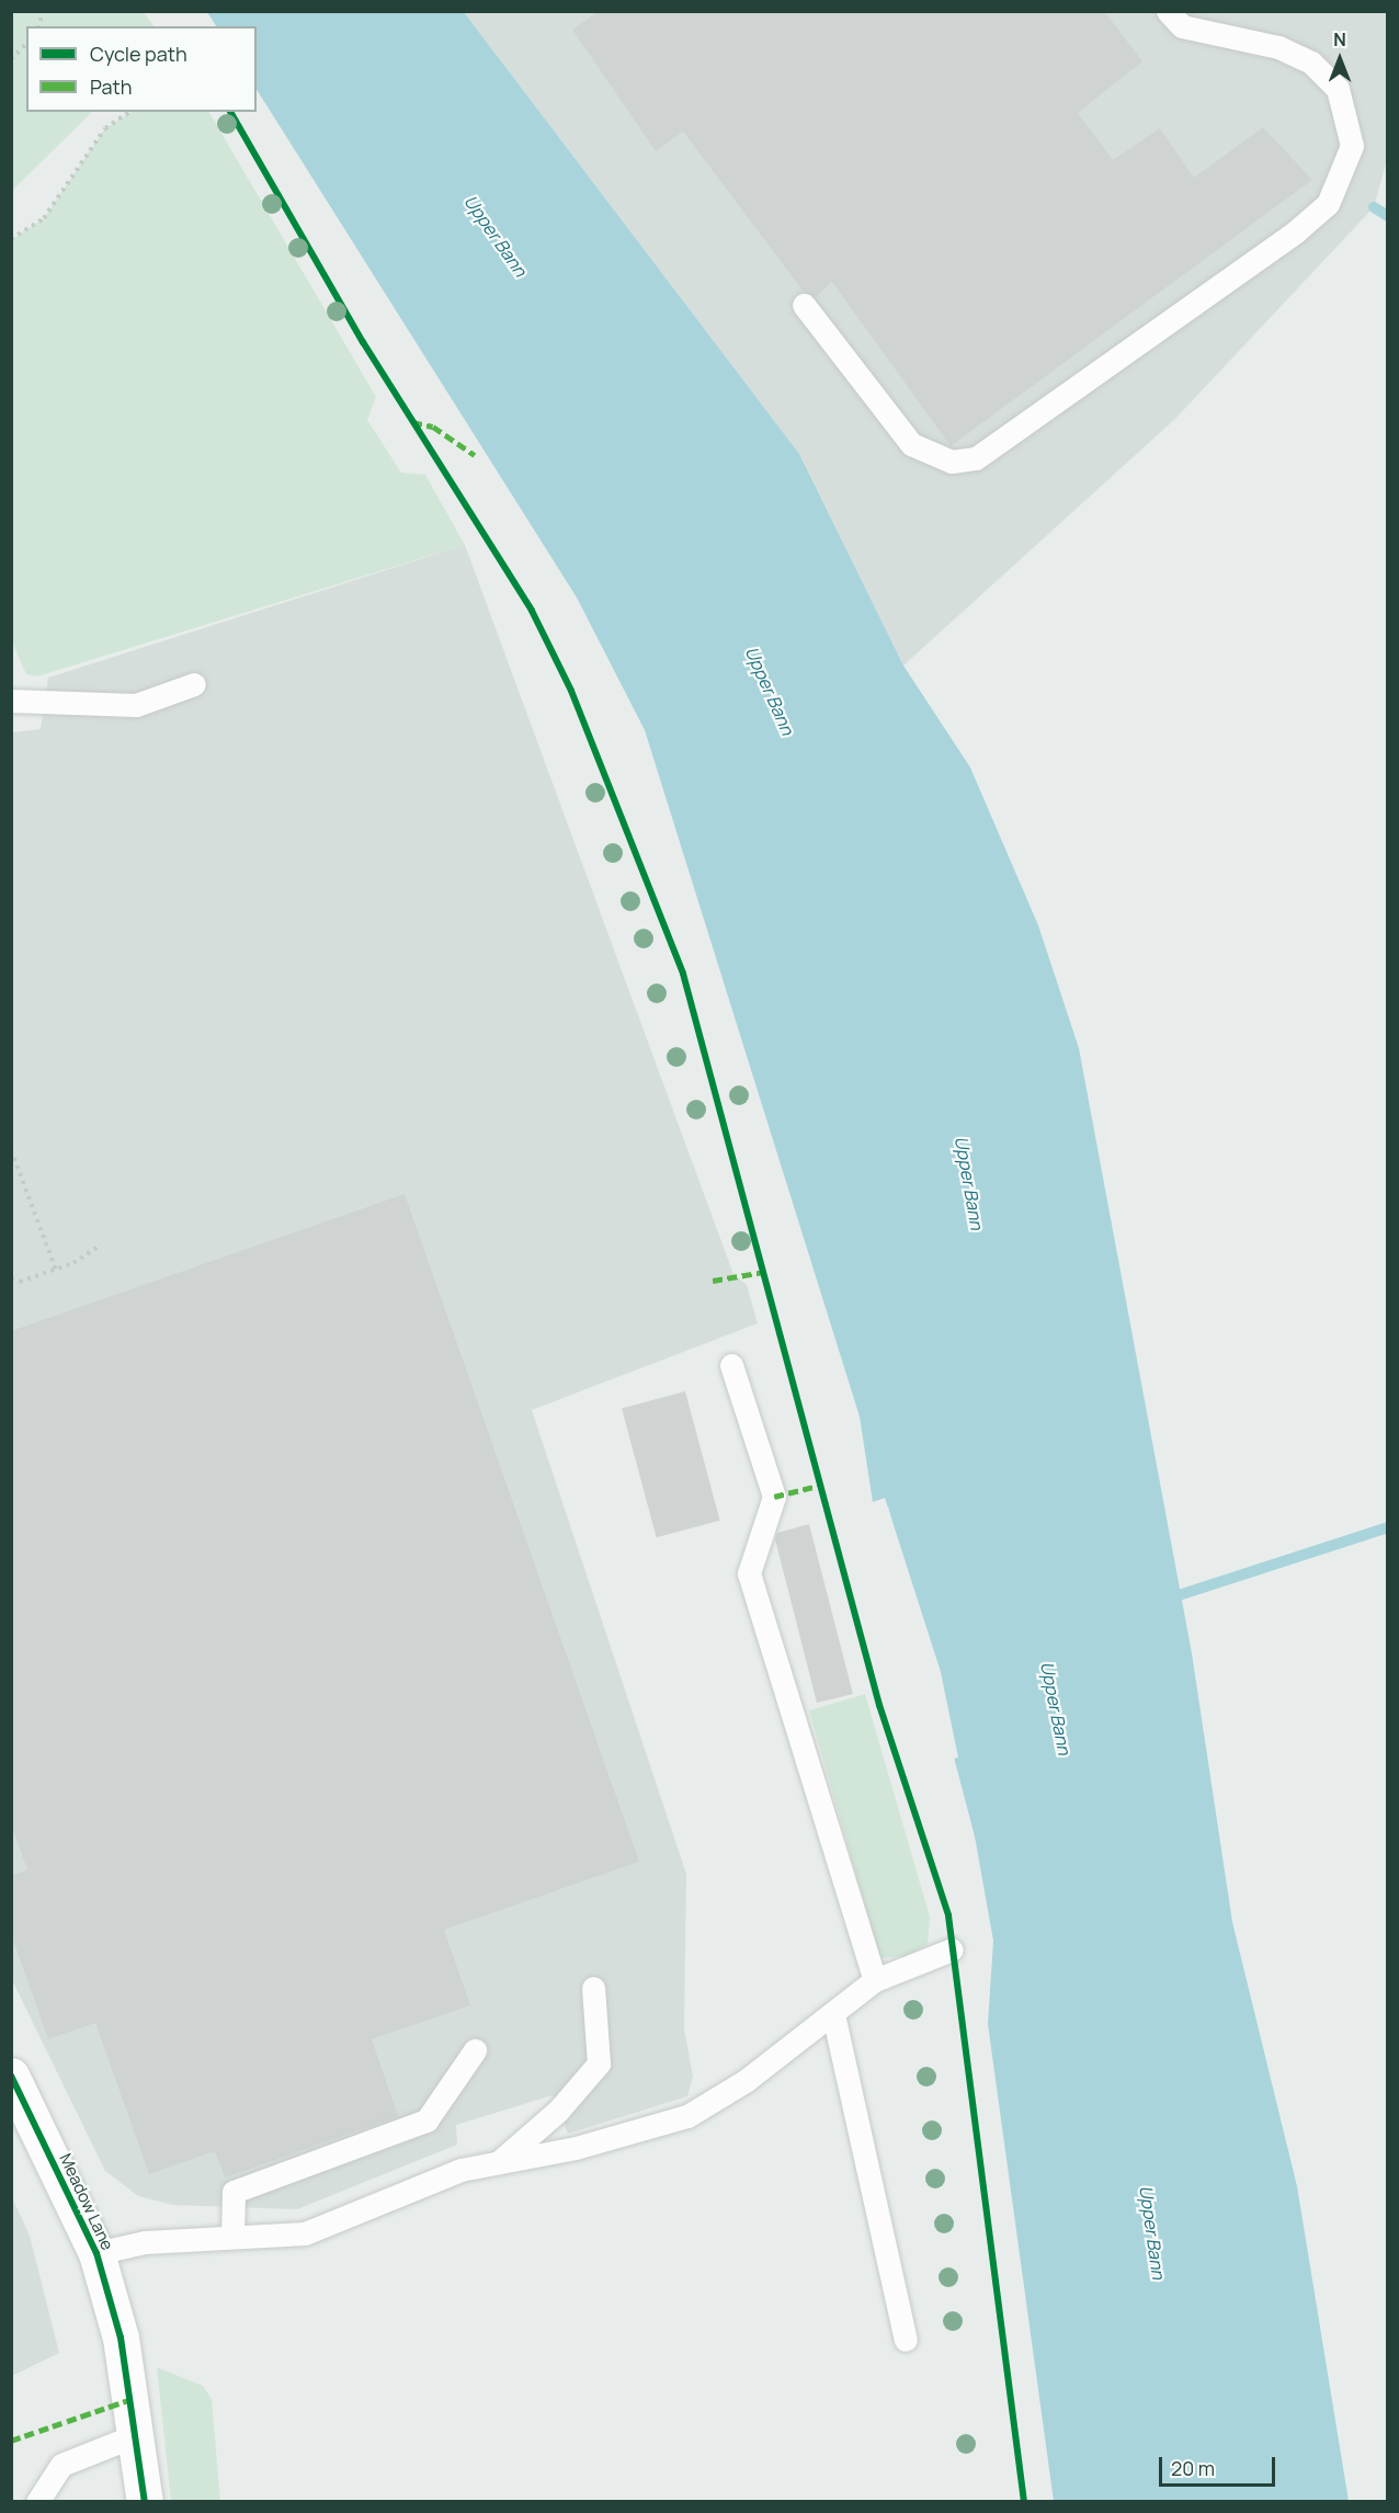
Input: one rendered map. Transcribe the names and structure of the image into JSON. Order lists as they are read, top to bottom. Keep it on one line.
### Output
{"streets":{"street":["Meadow Lane"]},"water":["Upper Bann"],"legend":["Cycle path","Path"],"scale_bar":"20 m","north":"top"}
